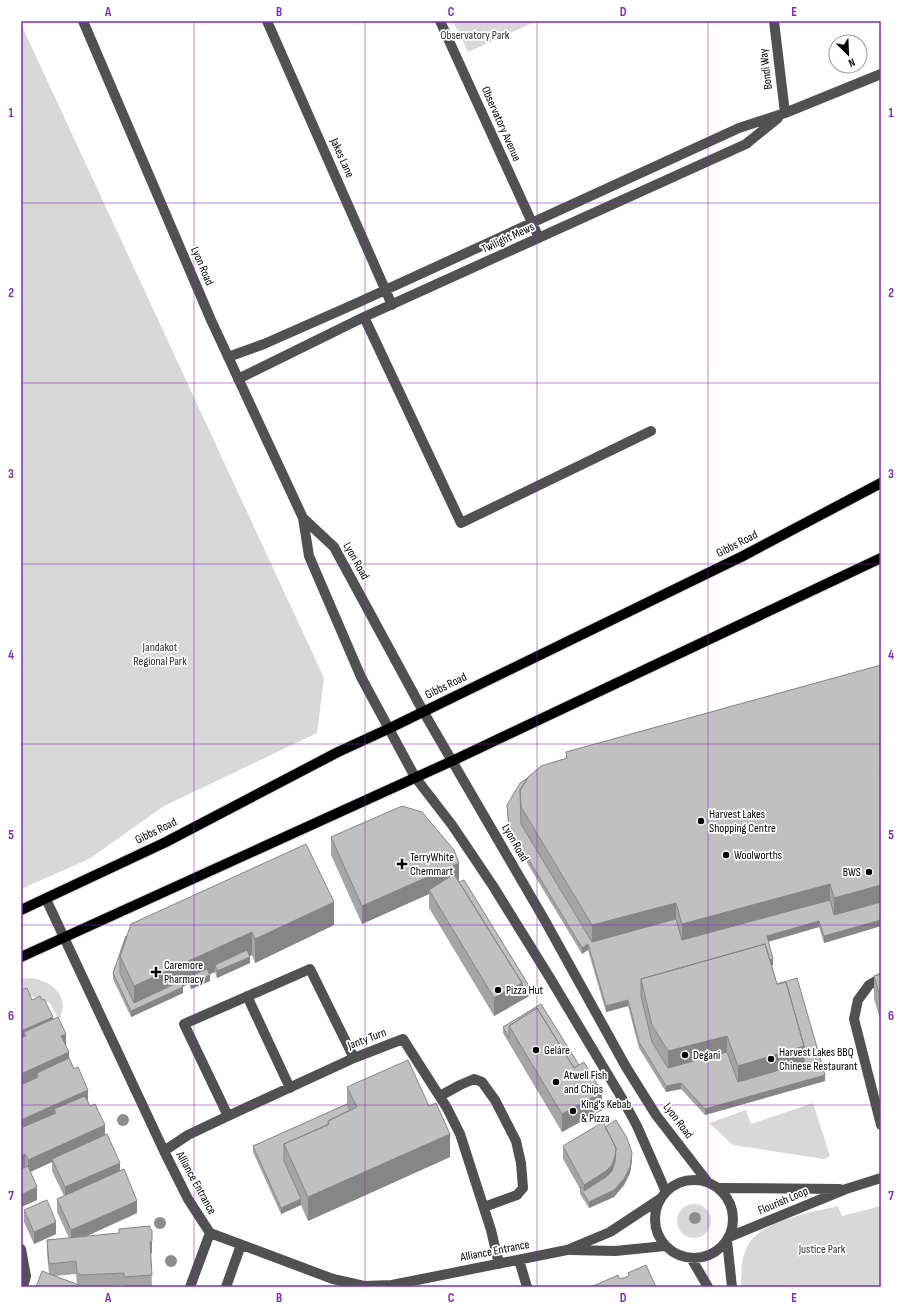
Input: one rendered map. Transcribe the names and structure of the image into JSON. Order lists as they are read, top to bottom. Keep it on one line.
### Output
{"streets":{"main road":["Gibbs Road"],"street":["Bondi Way","Observatory Avenue","Jakes Lane","Twilight Mews","Lyon Road","Janty Turn","Alliance Entrance","Flourish Loop"]},"crossings":[["Bondi Way","Twilight Mews"],["Observatory Avenue","Twilight Mews"],["Jakes Lane","Twilight Mews"],["Twilight Mews","Lyon Road"],["Lyon Road","Gibbs Road"],["Lyon Road","Alliance Entrance"],["Lyon Road","Flourish Loop"],["Gibbs Road","Alliance Entrance"],["Janty Turn","Alliance Entrance"],["Alliance Entrance","Flourish Loop"]],"parks":["Observatory Park","Jandakot Regional Park","Justice Park"],"places":{"other":["Harvest Lakes Shopping Centre","Woolworths","BWS","Pizza Hut","Geláre","Degani","Harvest Lakes BBQ Chinese Restaurant","Atwell Fish and Chips","King's Kebab & Pizza"],"health":["TerryWhite Chemmart","Caremore Pharmacy"]},"north":"bottom right","grid":{"columns":["A","B","C","D","E"],"rows":["1","2","3","4","5","6","7"]}}
